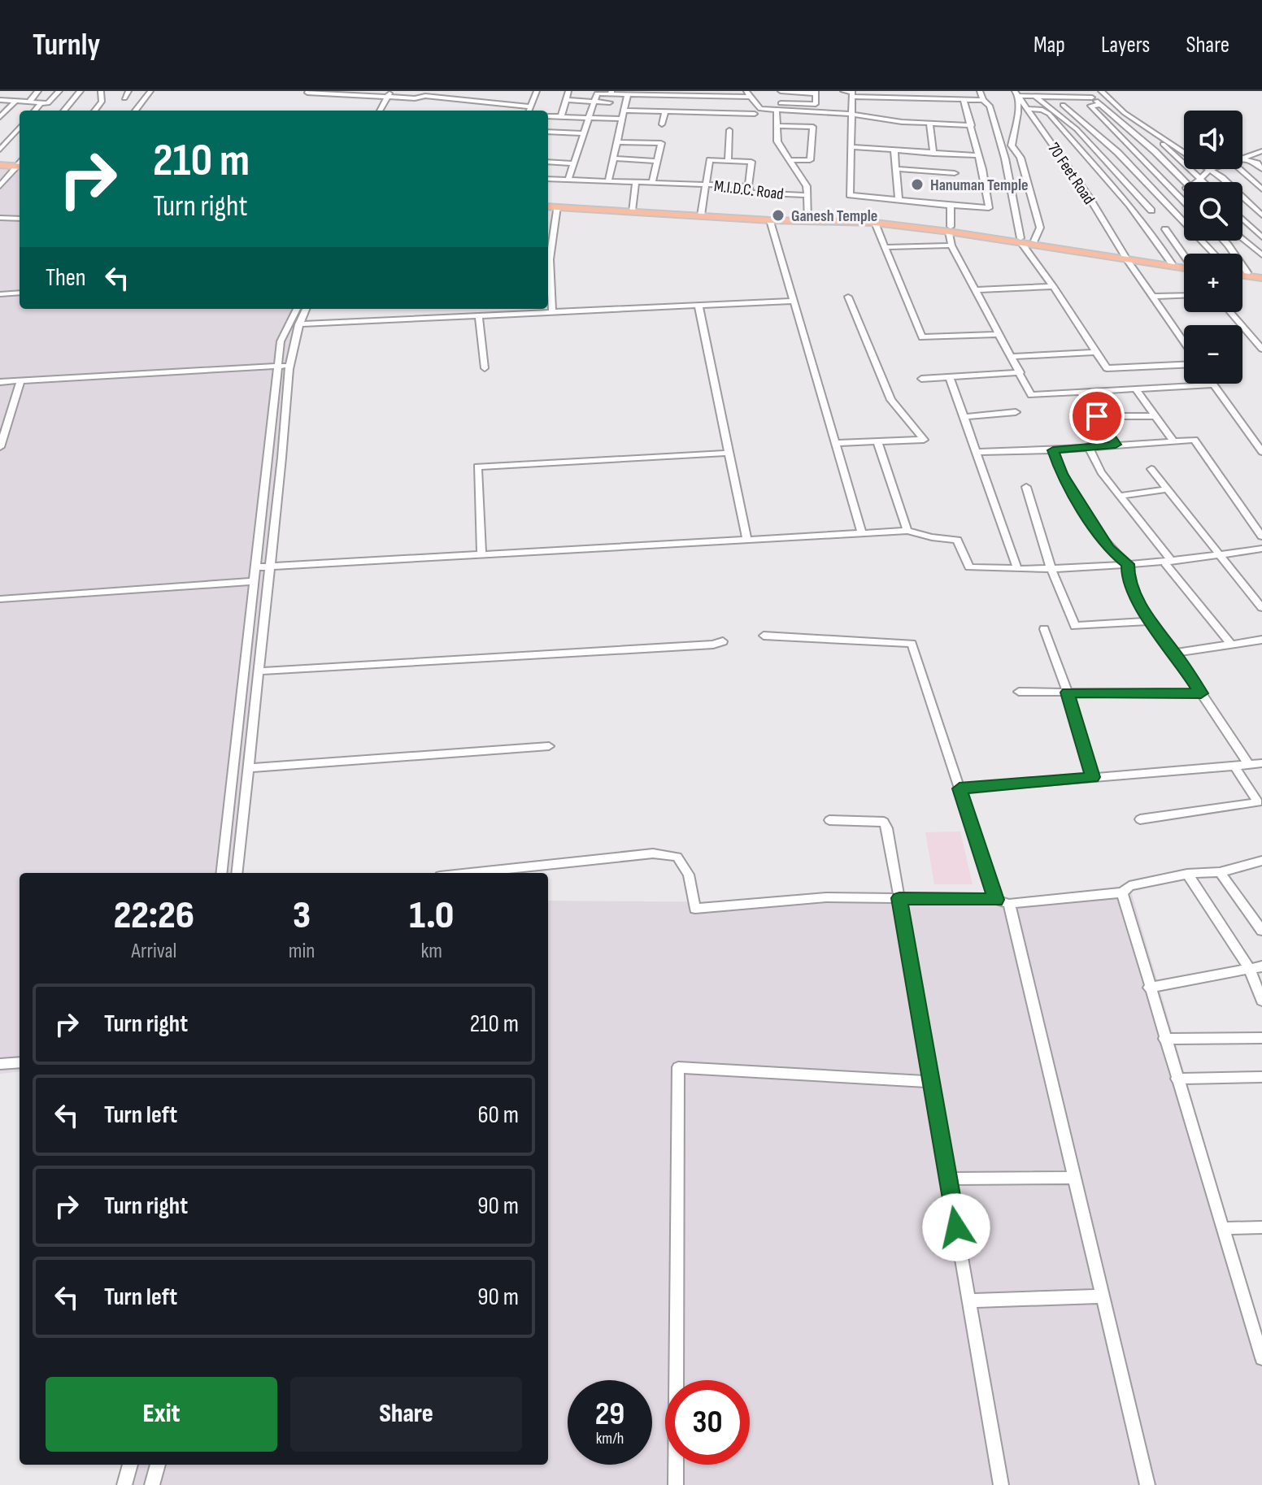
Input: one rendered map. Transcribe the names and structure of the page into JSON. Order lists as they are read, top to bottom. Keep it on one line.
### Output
{"streets":{"street":["70 Feet Road","M.I.D.C. Road"]},"places":["Hanuman Temple","Ganesh Temple"],"page":{"header":"Turnly","nav":["Map","Layers","Share"],"map_buttons":["+","−"],"turn":["210 m","Turn right"],"then":"Then","eta":["22:26","Arrival","3","min","1.0","km"],"list":[{"name":"Turn right","value":"210 m"},{"name":"Turn left","value":"60 m"},{"name":"Turn right","value":"90 m"},{"name":"Turn left","value":"90 m"}],"buttons":["Exit","Share"],"speed":"29 km/h","limit":"30"}}
